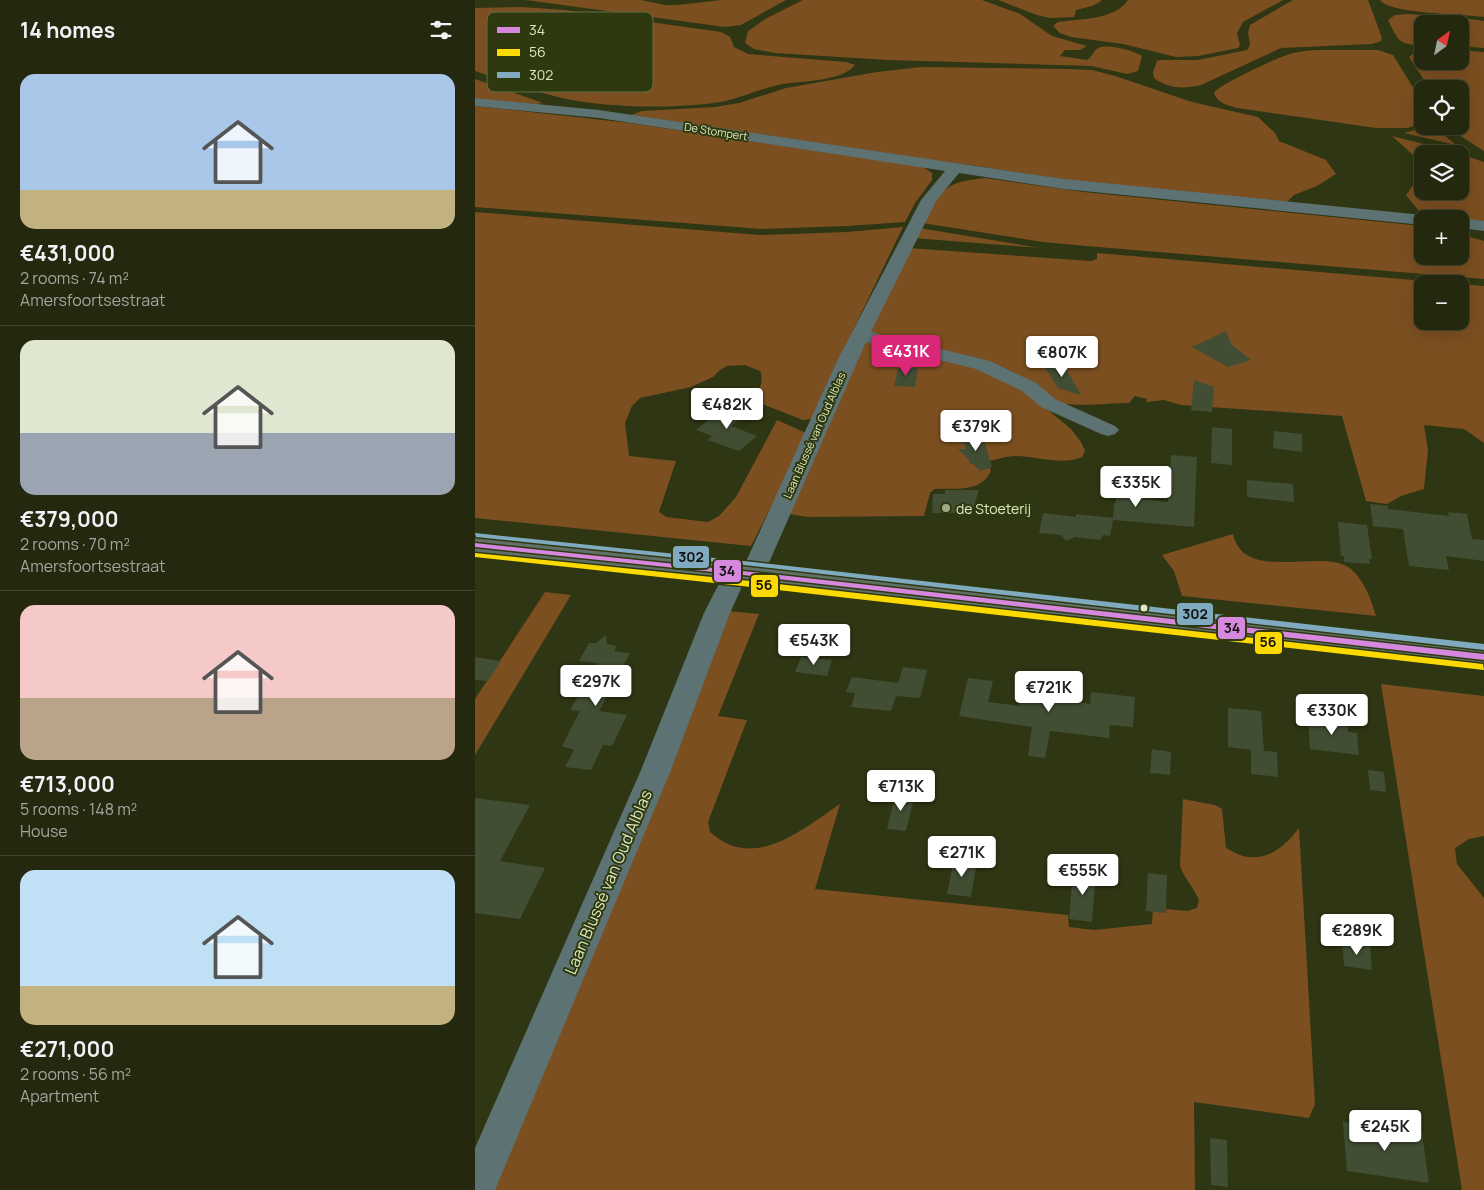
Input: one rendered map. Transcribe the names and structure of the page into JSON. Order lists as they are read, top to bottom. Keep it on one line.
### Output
{"streets":{"street":["De Stompert","Laan Blussé van Oud Alblas"]},"crossings":[["De Stompert","Laan Blussé van Oud Alblas"]],"places":["de Stoeterij"],"lines":["transit line 302","transit line 34","transit line 56"],"legend":["34","56","302"],"north":"top right","page":{"heading":"14 homes","map_buttons":["+","−"],"list":[{"name":"€431,000","note":"2 rooms · 74 m² · Amersfoortsestraat"},{"name":"€379,000","note":"2 rooms · 70 m² · Amersfoortsestraat"},{"name":"€713,000","note":"5 rooms · 148 m² · House"},{"name":"€271,000","note":"2 rooms · 56 m² · Apartment"}],"price":["€431K","€807K","€482K","€379K","€335K","€543K","€297K","€721K","€330K","€713K","€271K","€555K","€289K","€245K"]}}
